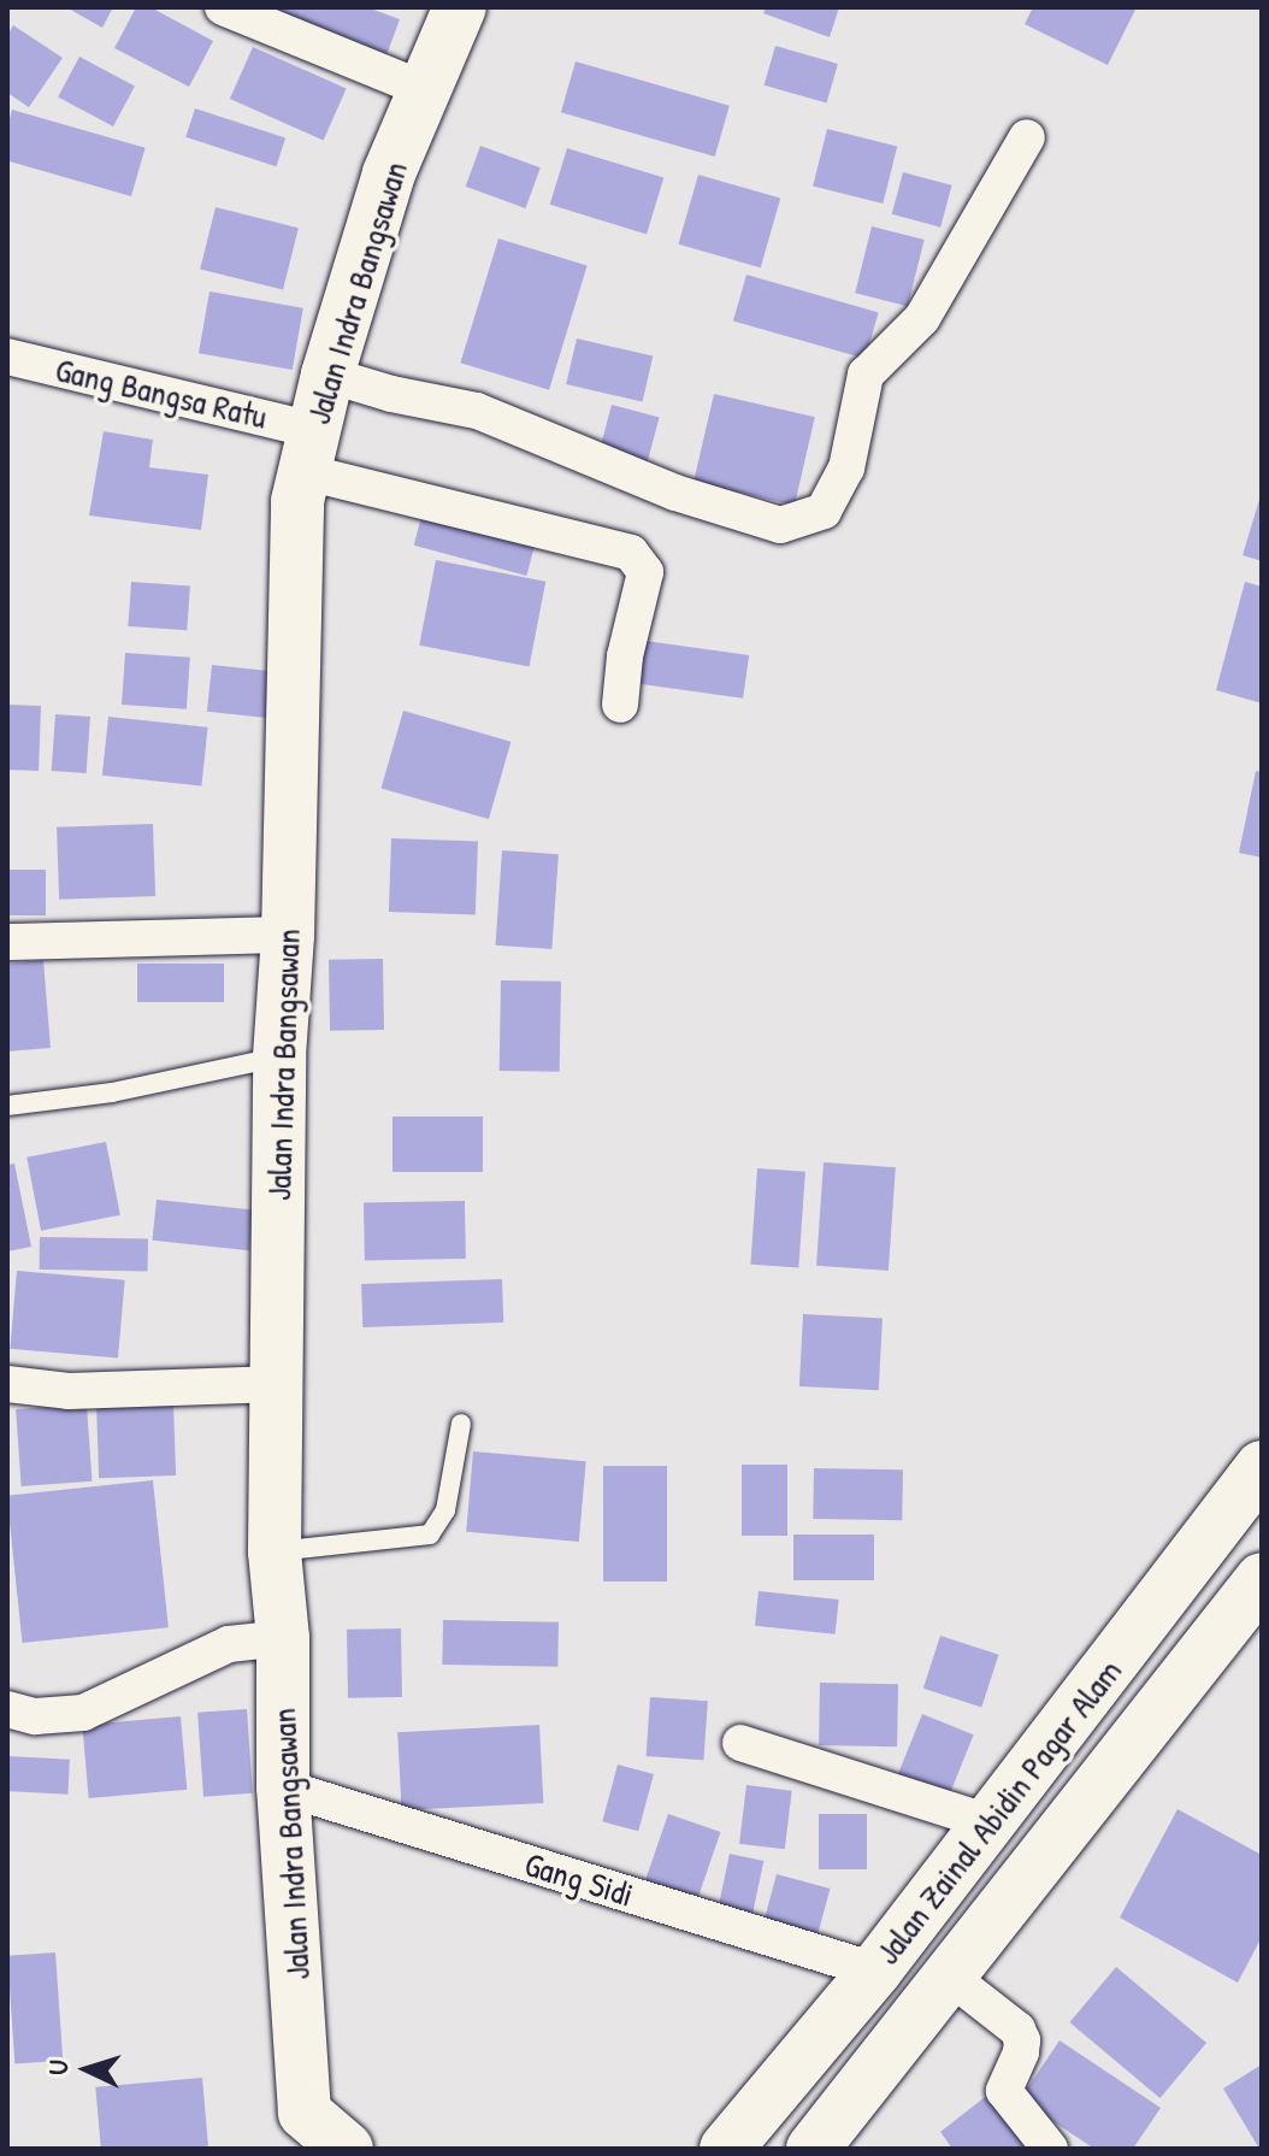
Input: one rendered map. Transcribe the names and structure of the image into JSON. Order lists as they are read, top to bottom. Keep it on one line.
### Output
{"streets":{"main road":["Jalan Indra Bangsawan","Jalan Zainal Abidin Pagar Alam"],"street":["Gang Bangsa Ratu","Gang Sidi"]},"crossings":[["Jalan Indra Bangsawan","Gang Bangsa Ratu"],["Jalan Indra Bangsawan","Gang Sidi"],["Jalan Zainal Abidin Pagar Alam","Gang Sidi"]],"north":"left"}
